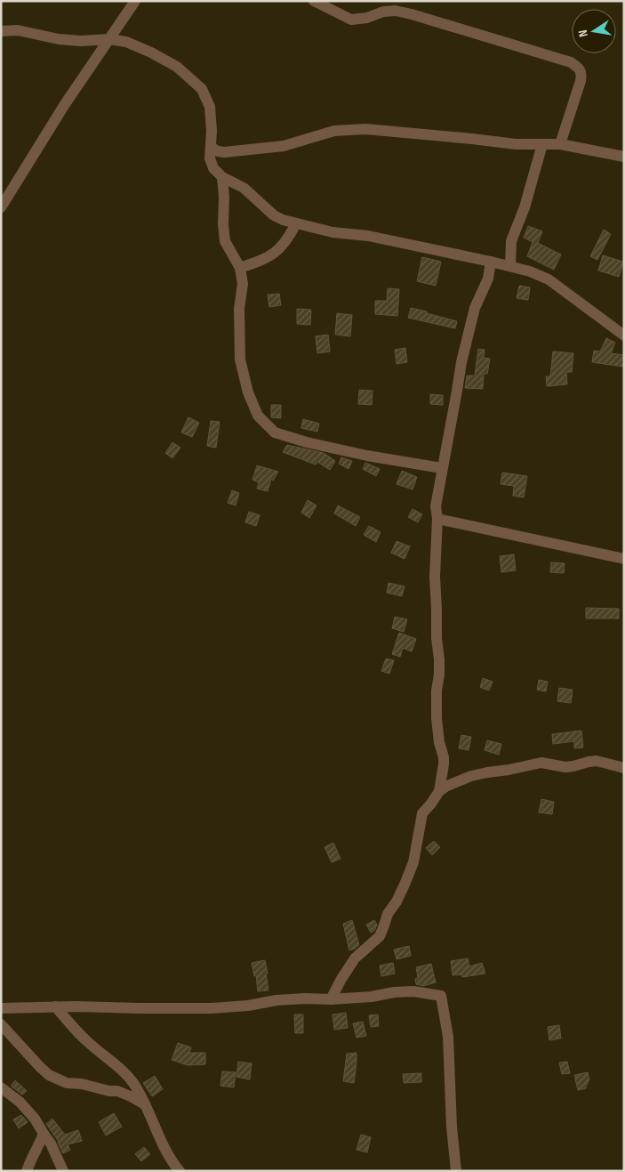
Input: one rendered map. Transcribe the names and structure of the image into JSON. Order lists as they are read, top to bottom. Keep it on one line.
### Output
{"north":"left"}
